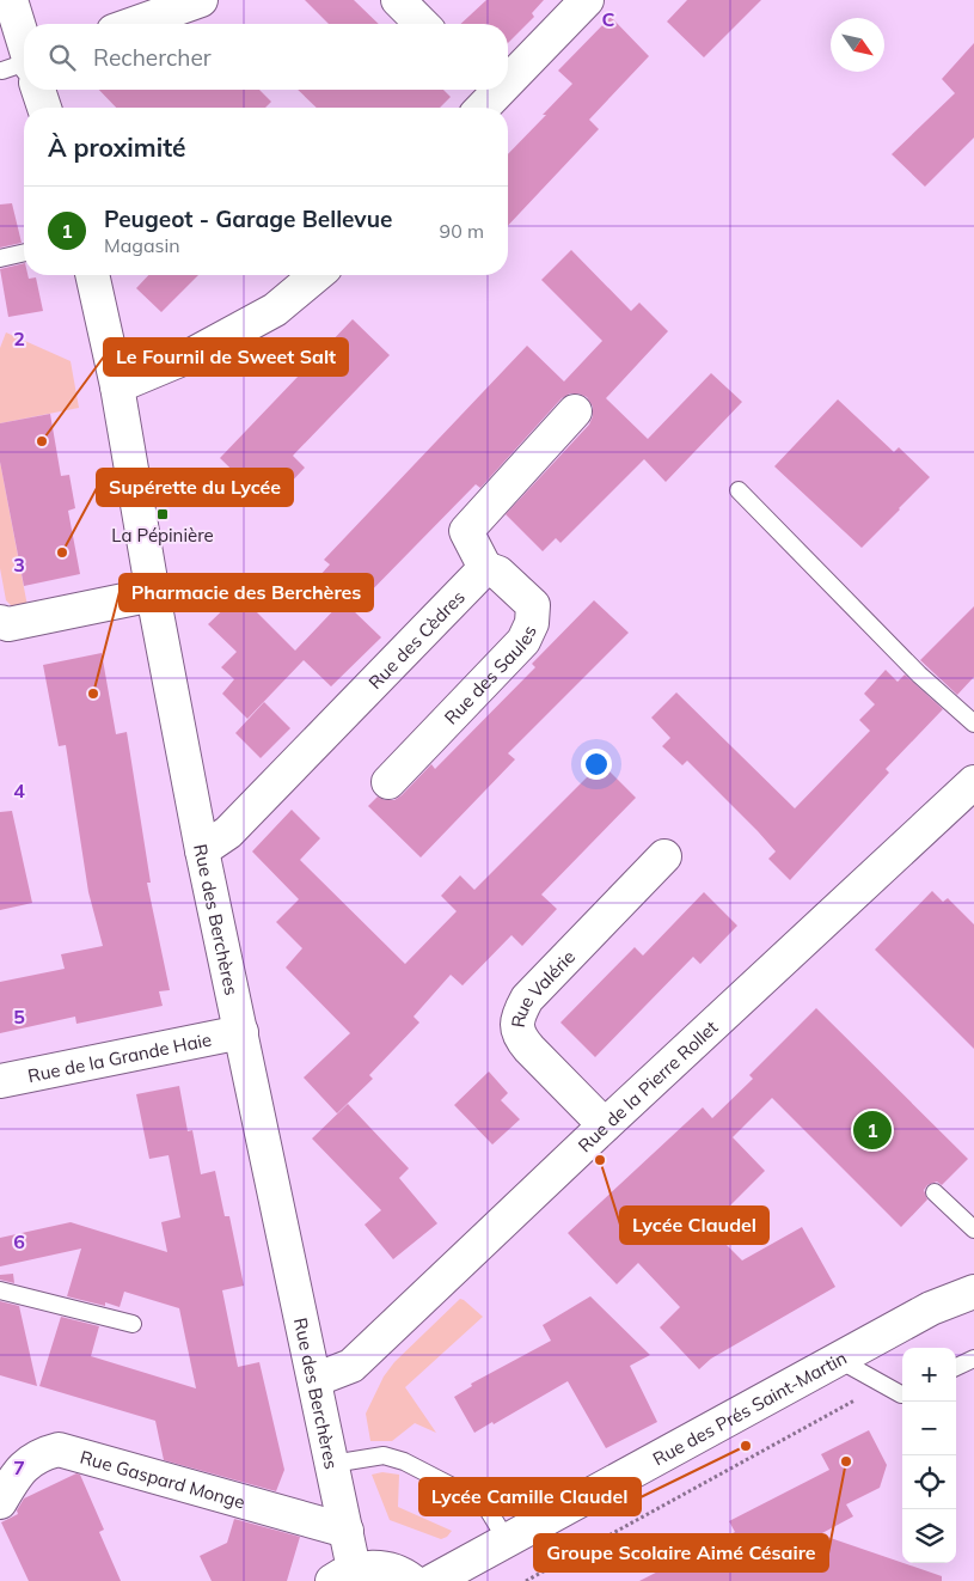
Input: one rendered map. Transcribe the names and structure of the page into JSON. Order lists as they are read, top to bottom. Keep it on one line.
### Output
{"streets":{"street":["Rue des Cèdres","Rue des Saules","Rue des Berchères","Rue Valérie","Rue de la Grande Haie","Rue de la Pierre Rollet","Rue des Prés Saint-Martin","Rue Gaspard Monge"]},"crossings":[["Rue des Cèdres","Rue des Saules"],["Rue des Cèdres","Rue des Berchères"],["Rue des Berchères","Rue de la Grande Haie"],["Rue des Berchères","Rue de la Pierre Rollet"],["Rue des Berchères","Rue Gaspard Monge"],["Rue Valérie","Rue de la Pierre Rollet"]],"places":{"other":["Le Fournil de Sweet Salt","Supérette du Lycée","Pharmacie des Berchères","Lycée Claudel","Lycée Camille Claudel","Groupe Scolaire Aimé Césaire"],"transit":["La Pépinière"]},"north":"bottom right","page":{"search":"Rechercher","heading":"À proximité","list":[{"mark":"1","name":"Peugeot - Garage Bellevue","note":"Magasin","value":"90 m"}],"pins":"1","map_buttons":["+","−"]},"grid":{"columns":["C"],"rows":["2","3","4","5","6","7"]}}
